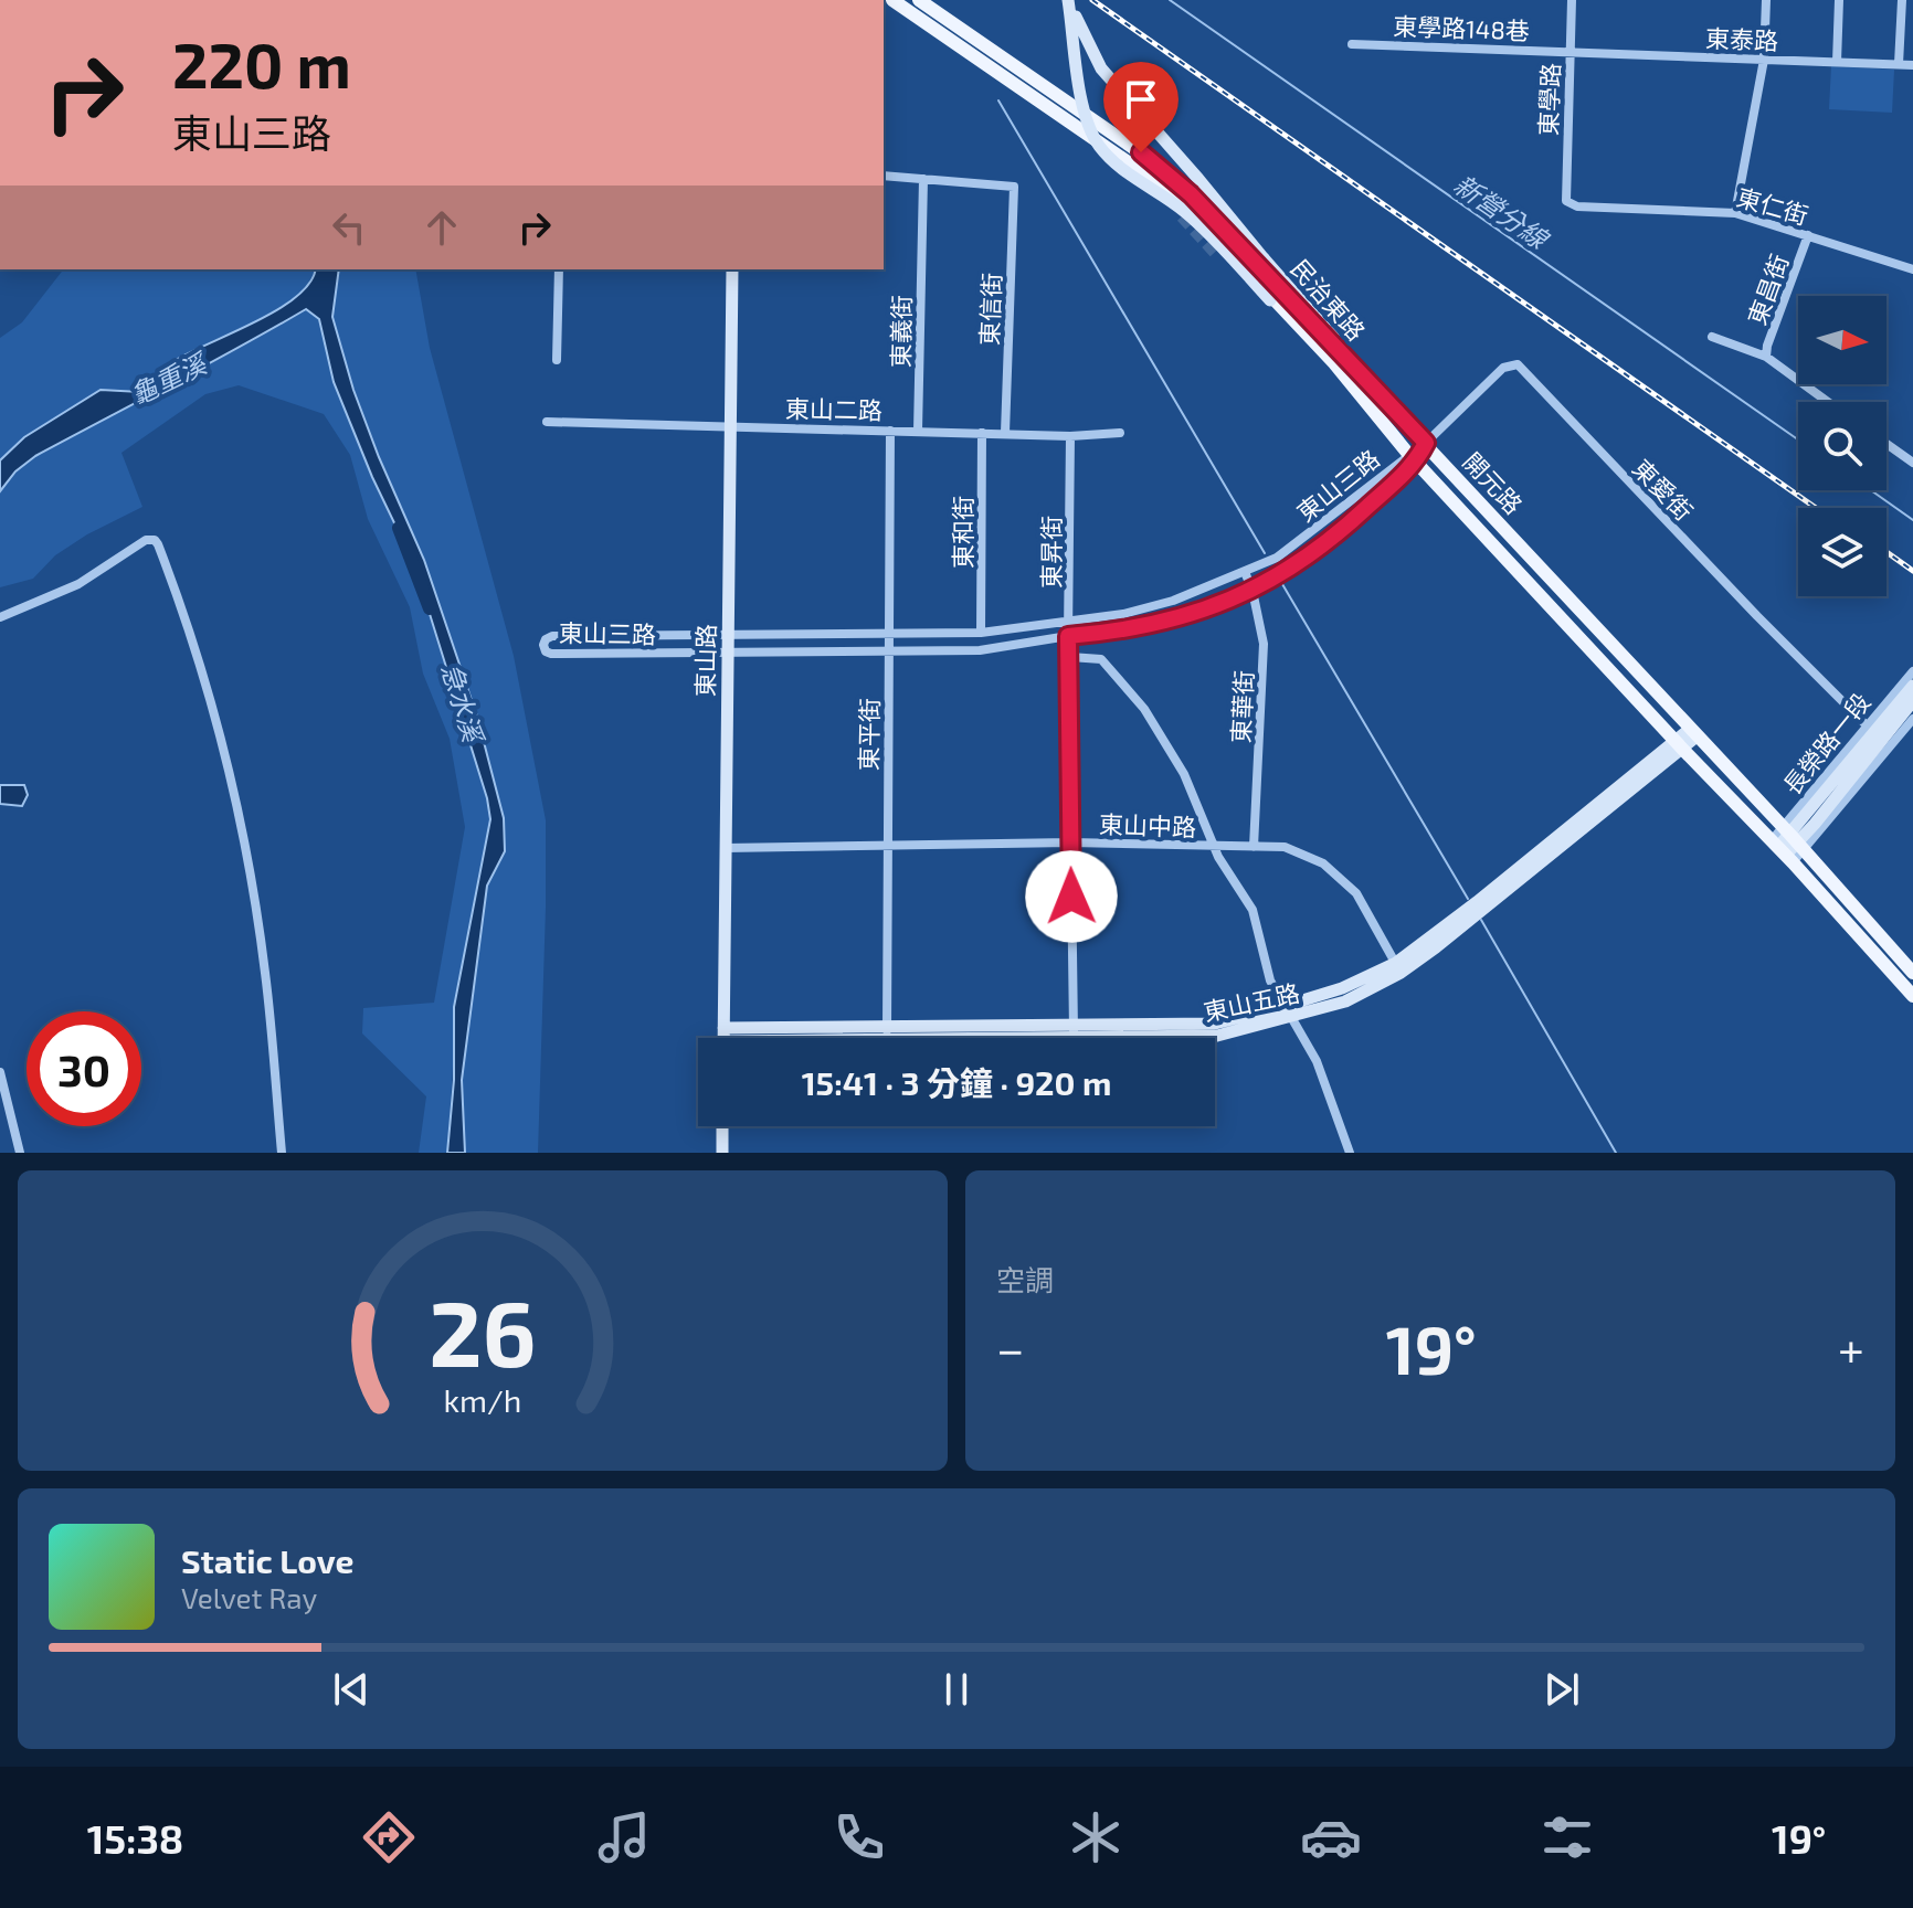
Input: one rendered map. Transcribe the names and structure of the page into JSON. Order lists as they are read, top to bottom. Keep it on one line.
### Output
{"streets":{"main road":["開元路"],"street":["東學路148巷","東泰路","東學路","東仁街","東昌街","民治東路","東信街","東義街","東山二路","東山三路","東愛街","東和街","東昇街","東山路","東華街","東平街","長榮路一段","東山中路","東山五路"]},"crossings":[["東學路148巷","東泰路"],["東學路148巷","東學路"],["東泰路","東學路"],["東學路","東仁街"],["東仁街","東昌街"],["民治東路","開元路"],["東信街","東義街"],["東信街","東山二路"],["東義街","東山二路"],["東山二路","東和街"],["東山二路","東昇街"],["東山二路","東山路"],["東山二路","東平街"],["開元路","東山三路"],["開元路","東愛街"],["開元路","長榮路一段"],["開元路","東山五路"],["東山三路","東愛街"],["東山三路","東和街"],["東山三路","東昇街"],["東山三路","東山路"],["東山三路","東華街"],["東山三路","東平街"],["東愛街","長榮路一段"],["東昇街","東山中路"],["東昇街","東山五路"],["東山路","東山中路"],["東華街","東山中路"],["東平街","東山中路"],["東平街","東山五路"],["東山中路","東山五路"]],"water":["新營分線","龜重溪","急水溪"],"north":"right","page":{"turn":["220 m","東山三路"],"limit":"30","trip":"15:41 · 3 分鐘 · 920 m","tile":"空調","heat":["−","19°","+"],"song":["Static Love","Velvet Ray"],"tabs":["15:38","19°"],"gauge":["26","km/h"]}}
